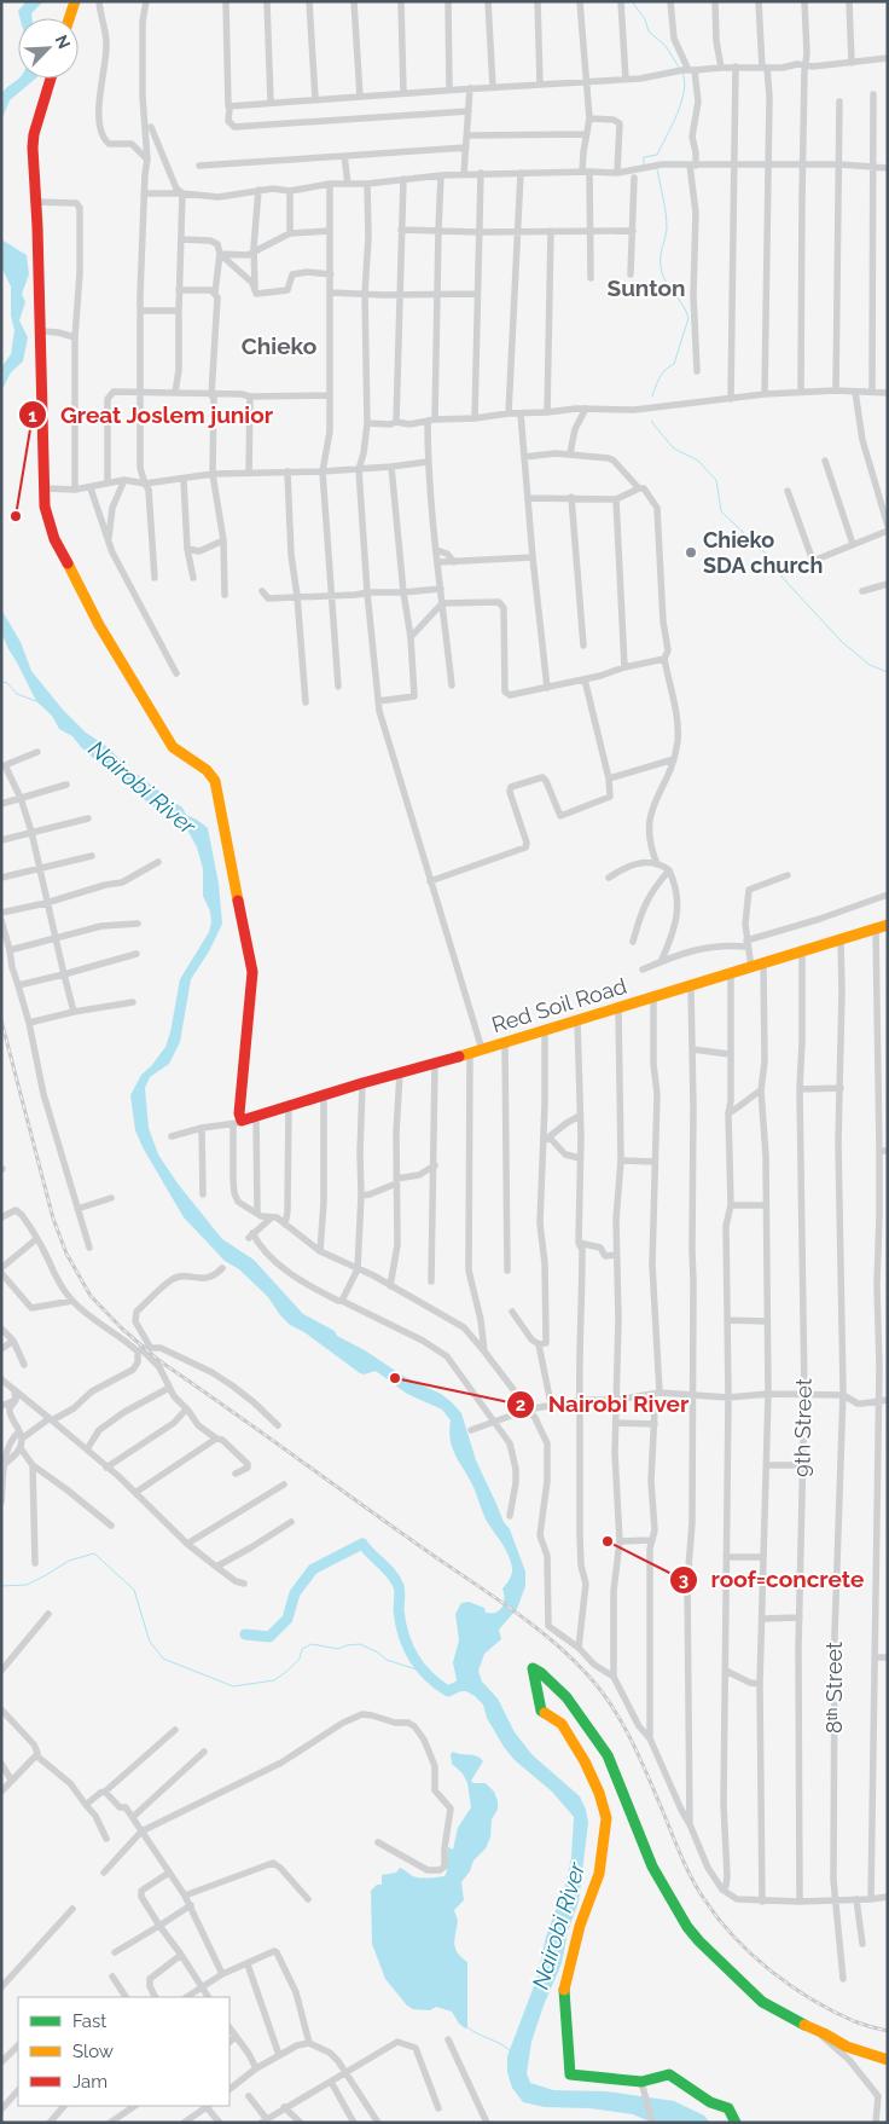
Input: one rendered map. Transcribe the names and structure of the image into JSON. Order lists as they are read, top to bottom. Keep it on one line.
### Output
{"streets":{"street":["Red Soil Road","9th Street","8ᵗʰ Street"]},"crossings":[["Red Soil Road","9th Street"],["Red Soil Road","8ᵗʰ Street"]],"districts":["Sunton","Chieko"],"water":["Nairobi River"],"places":["Great Joslem junior","Chieko SDA church","Nairobi River","roof=concrete"],"legend":["Fast","Slow","Jam"],"north":"top right"}
